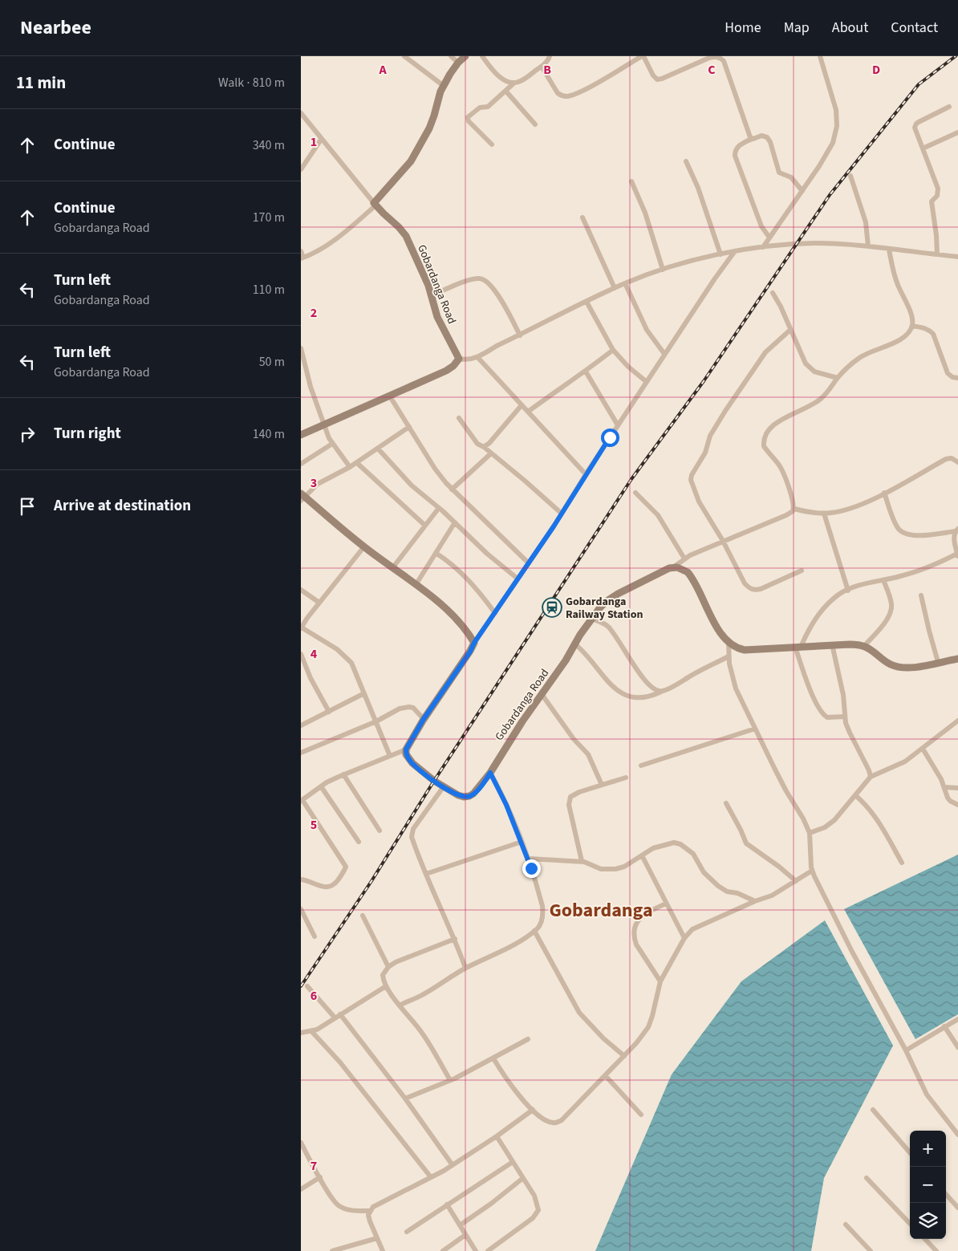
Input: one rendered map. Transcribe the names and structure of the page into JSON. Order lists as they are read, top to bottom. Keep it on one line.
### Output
{"streets":{"main road":["Gobardanga Road"]},"districts":["Gobardanga"],"places":{"station":["Gobardanga Railway Station"]},"page":{"header":"Nearbee","nav":["Home","Map","About","Contact"],"heading":["11 min","Walk · 810 m"],"list":[["Continue","340 m"],["Continue","Gobardanga Road","170 m"],["Turn left","Gobardanga Road","110 m"],["Turn left","Gobardanga Road","50 m"],["Turn right","140 m"],"Arrive at destination"],"map_buttons":["+","−"]},"grid":{"columns":["A","B","C","D"],"rows":["1","2","3","4","5","6","7"]}}
